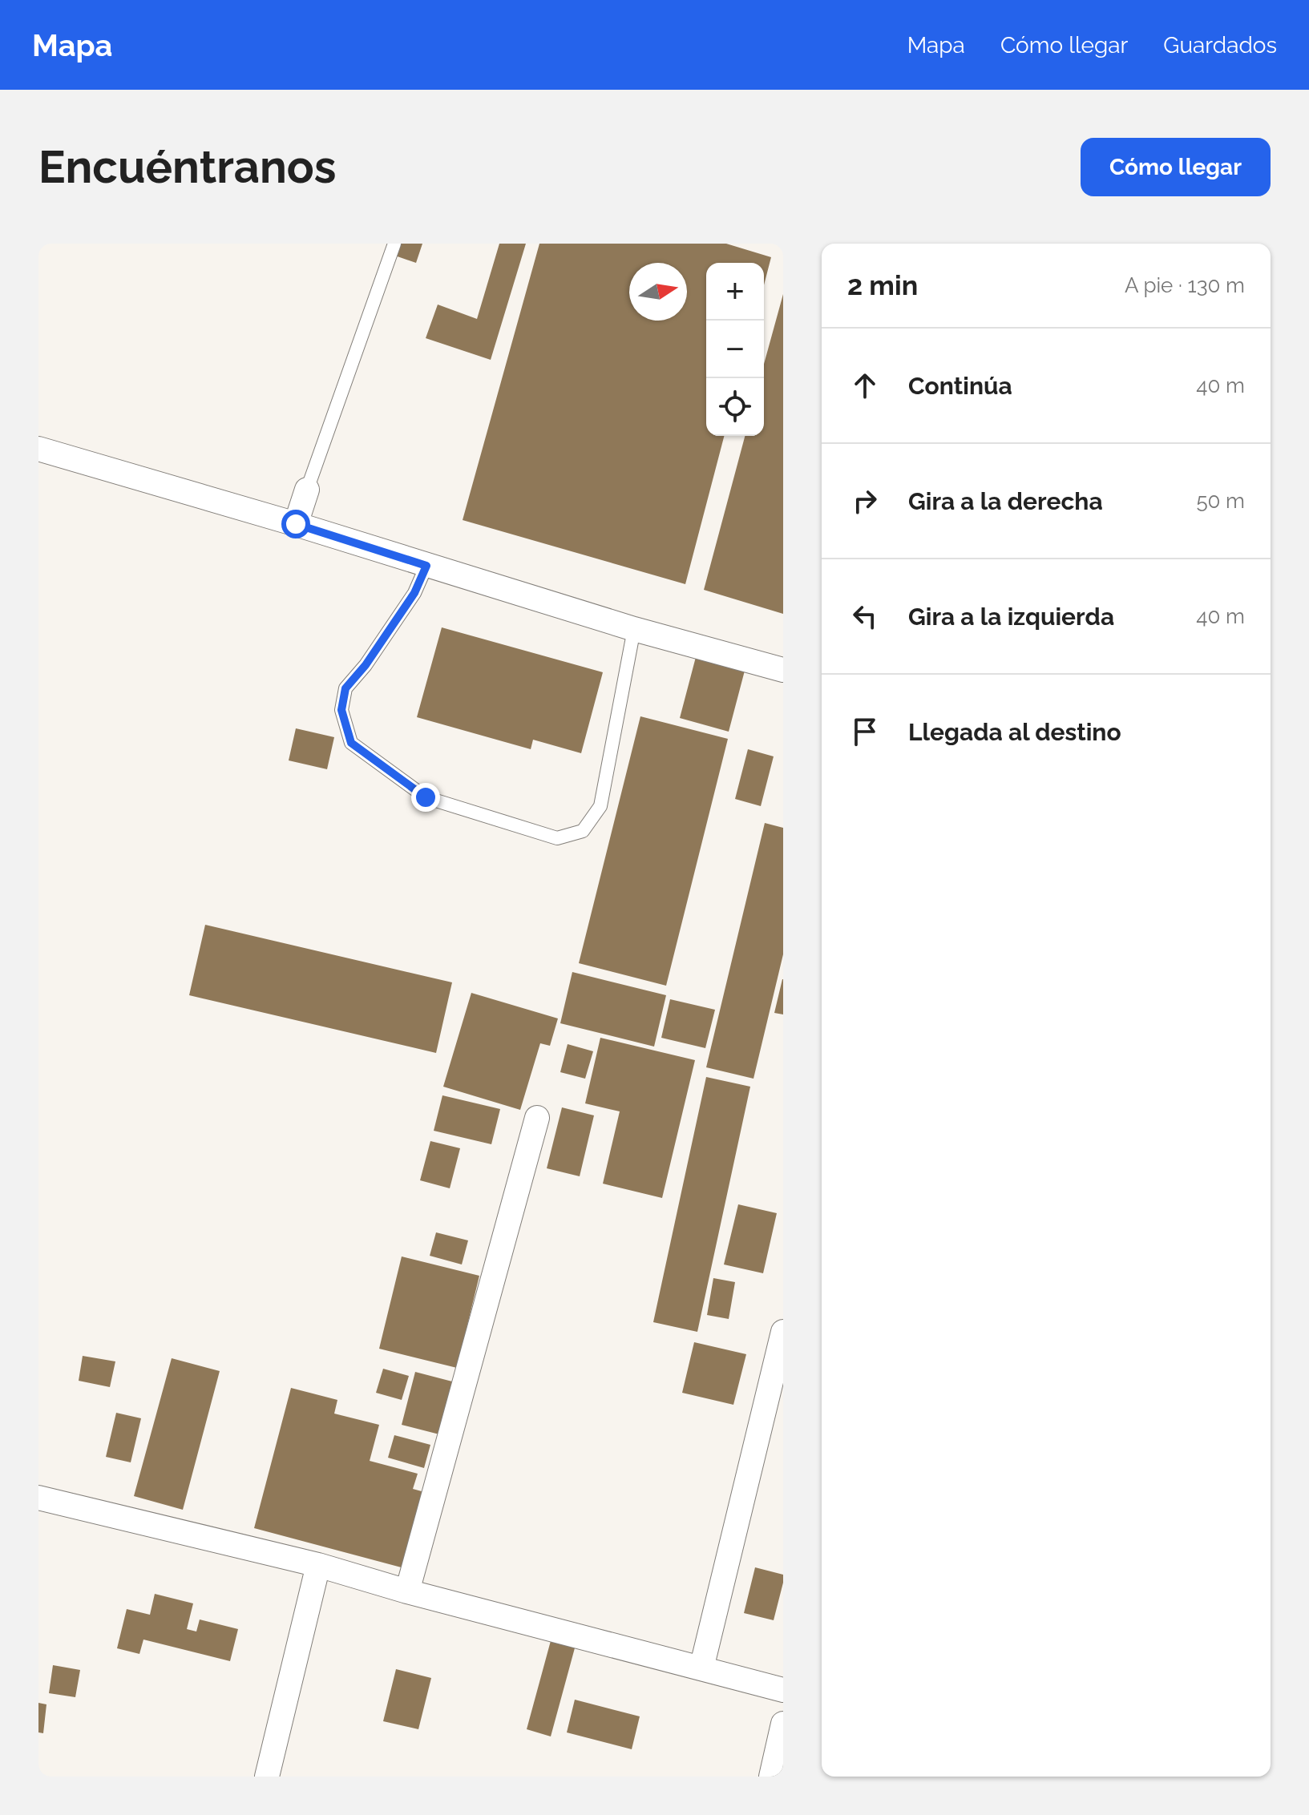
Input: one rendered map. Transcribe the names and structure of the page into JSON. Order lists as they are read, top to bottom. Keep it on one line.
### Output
{"north":"right","page":{"header":"Mapa","nav":["Mapa","Cómo llegar","Guardados"],"buttons":"Cómo llegar","title":"Encuéntranos","heading":["2 min","A pie · 130 m"],"map_buttons":["+","−"],"list":[["Continúa","40 m"],["Gira a la derecha","50 m"],["Gira a la izquierda","40 m"],"Llegada al destino"]}}
